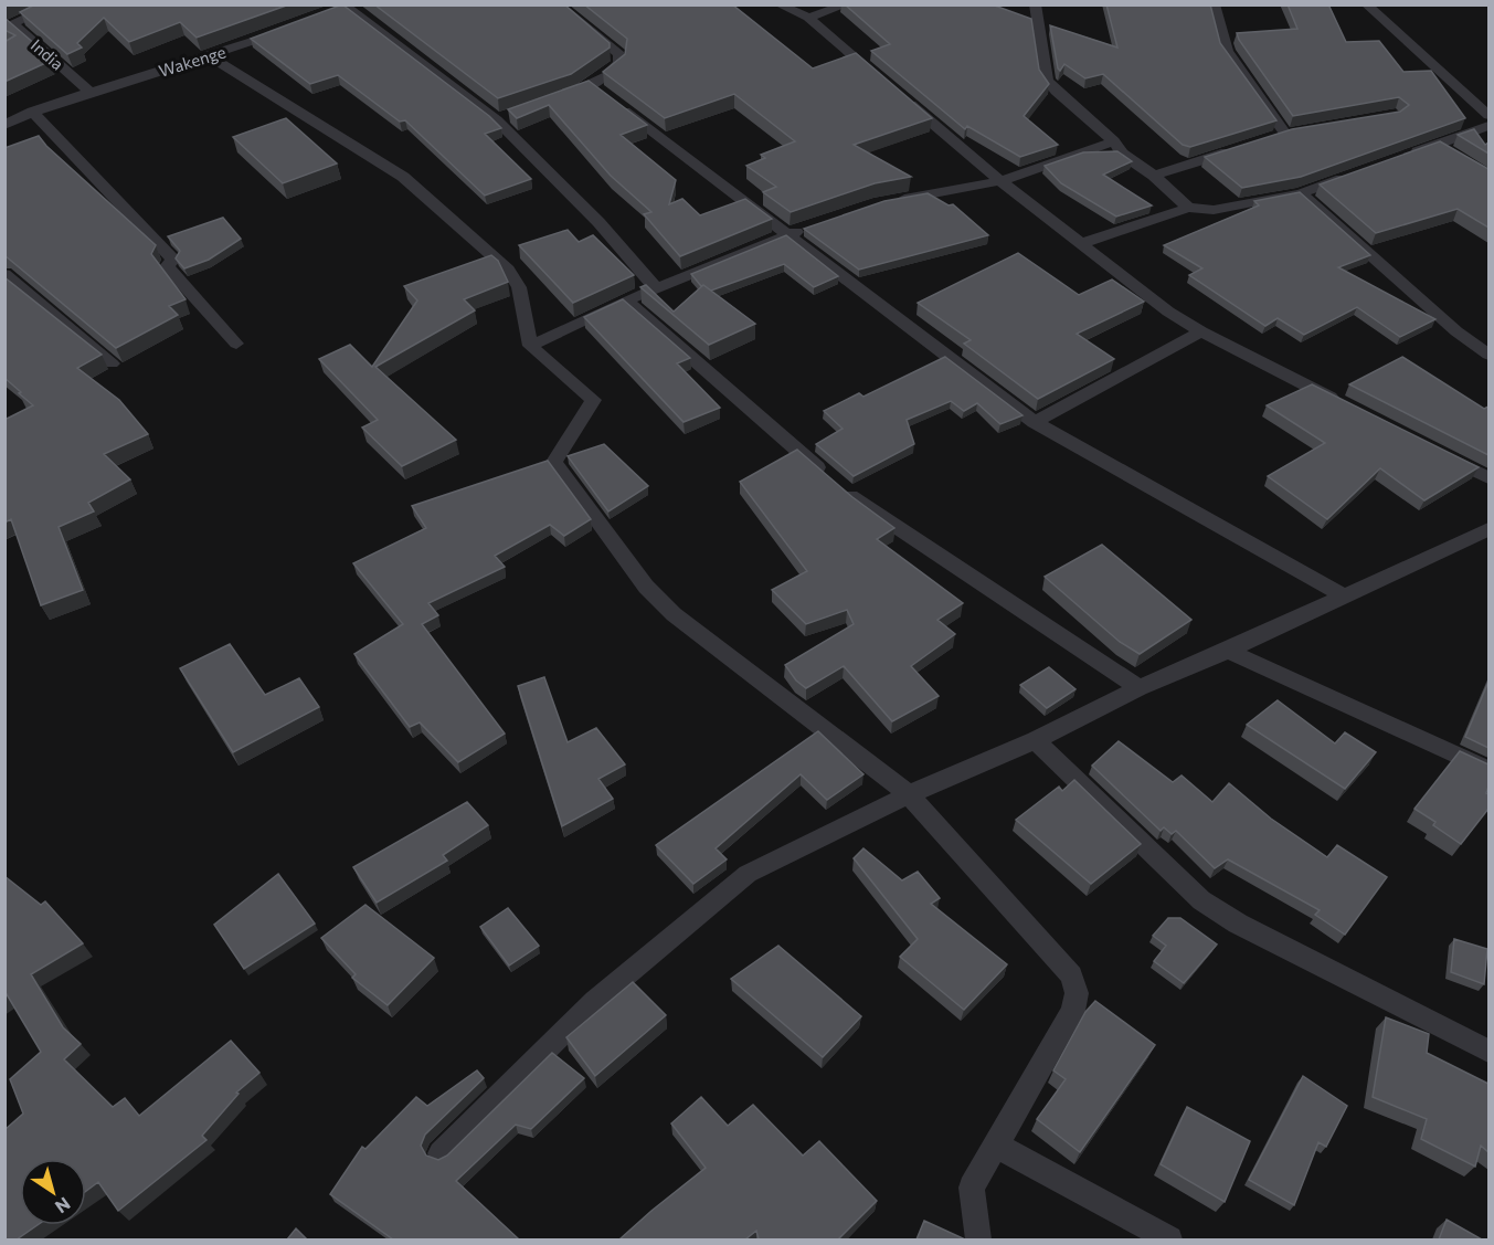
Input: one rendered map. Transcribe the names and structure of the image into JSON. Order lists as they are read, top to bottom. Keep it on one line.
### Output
{"streets":{"lane":["India","Wakenge"]},"crossings":[["India","Wakenge"]],"north":"bottom right"}
